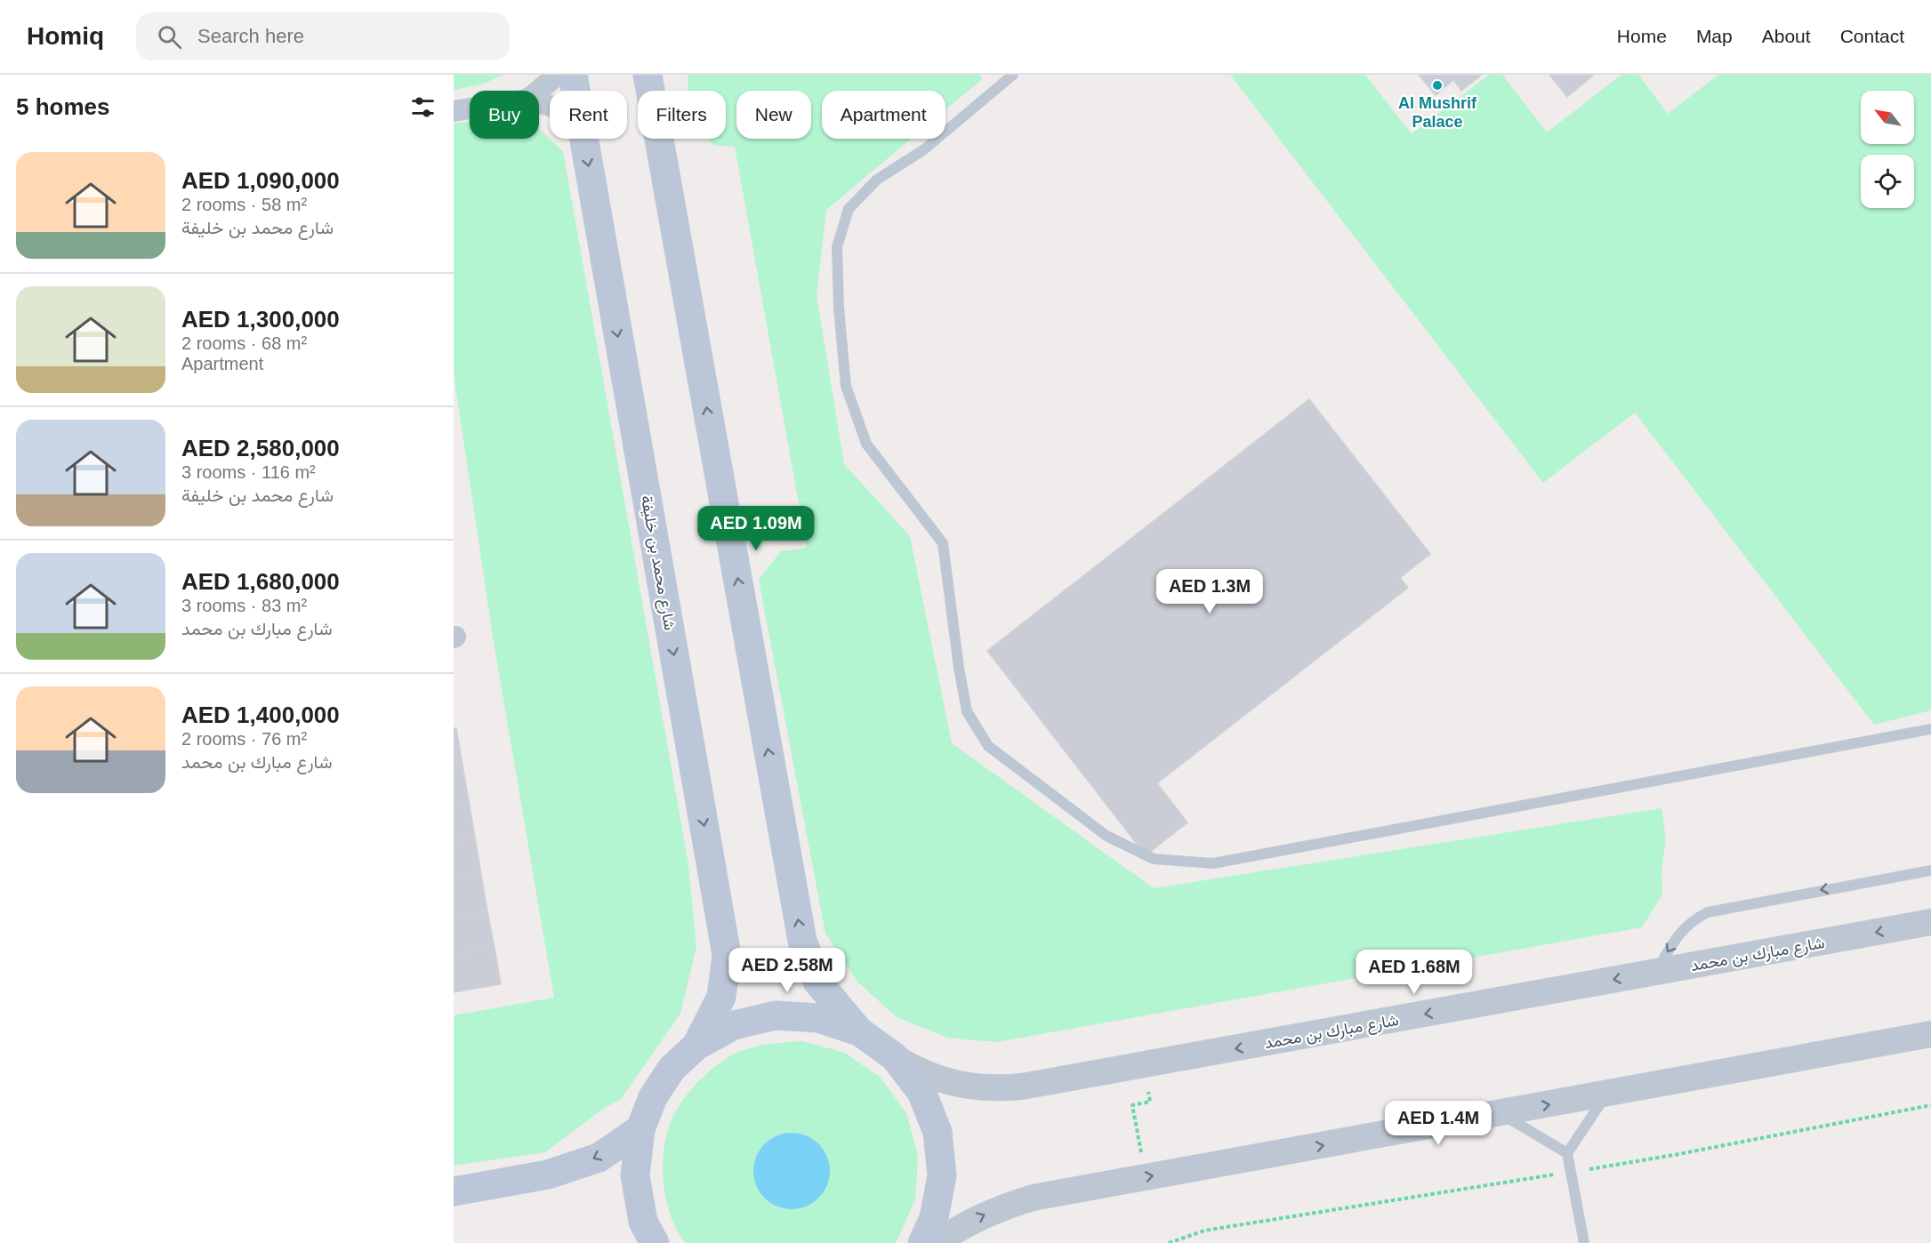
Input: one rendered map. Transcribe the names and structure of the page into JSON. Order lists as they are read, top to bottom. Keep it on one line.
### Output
{"streets":{"main road":["شارع محمد بن خليفة"],"street":["شارع مبارك بن محمد"]},"places":["Al Mushrif Palace"],"north":"top left","page":{"header":"Homiq","search":"Search here","nav":["Home","Map","About","Contact"],"heading":"5 homes","chip":["Buy","Rent","Filters","New","Apartment"],"list":[{"name":"AED 1,090,000","note":"2 rooms · 58 m² · شارع محمد بن خليفة"},{"name":"AED 1,300,000","note":"2 rooms · 68 m² · Apartment"},{"name":"AED 2,580,000","note":"3 rooms · 116 m² · شارع محمد بن خليفة"},{"name":"AED 1,680,000","note":"3 rooms · 83 m² · شارع مبارك بن محمد"},{"name":"AED 1,400,000","note":"2 rooms · 76 m² · شارع مبارك بن محمد"}],"price":["AED 1.09M","AED 1.3M","AED 2.58M","AED 1.68M","AED 1.4M"]}}
